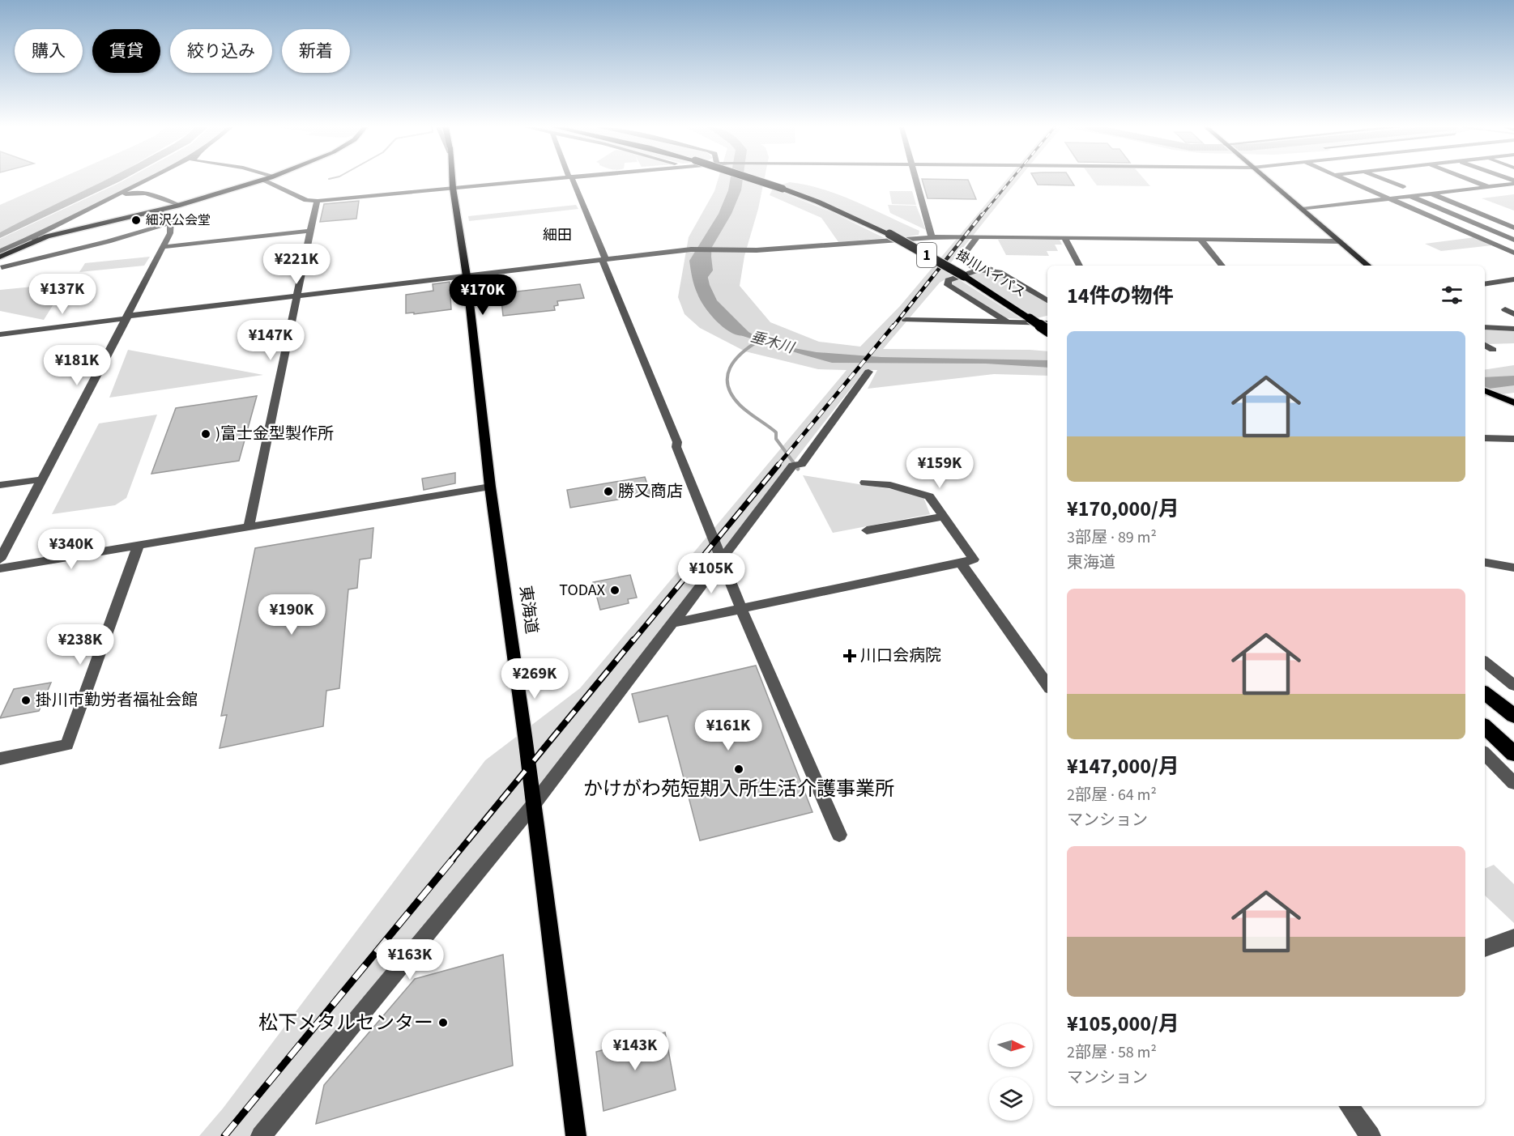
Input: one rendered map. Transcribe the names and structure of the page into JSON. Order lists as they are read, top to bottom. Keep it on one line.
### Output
{"streets":{"highway":["1","掛川バイパス"],"main road":["東海道"]},"districts":["細田"],"water":["垂木川"],"places":{"other":["細沢公会堂",")富士金型製作所","勝又商店","TODAX","掛川市勤労者福祉会館","かけがわ苑短期入所生活介護事業所","松下メタルセンター"],"health":["川口会病院"]},"north":"right","page":{"chip":["購入","賃貸","絞り込み","新着"],"price":["¥221K","¥137K","¥170K","¥147K","¥181K","¥159K","¥340K","¥105K","¥190K","¥238K","¥269K","¥161K","¥163K","¥143K"],"heading":"14件の物件","list":[{"name":"¥170,000/月","note":"3部屋 · 89 m² · 東海道"},{"name":"¥147,000/月","note":"2部屋 · 64 m² · マンション"},{"name":"¥105,000/月","note":"2部屋 · 58 m² · マンション"}]}}
